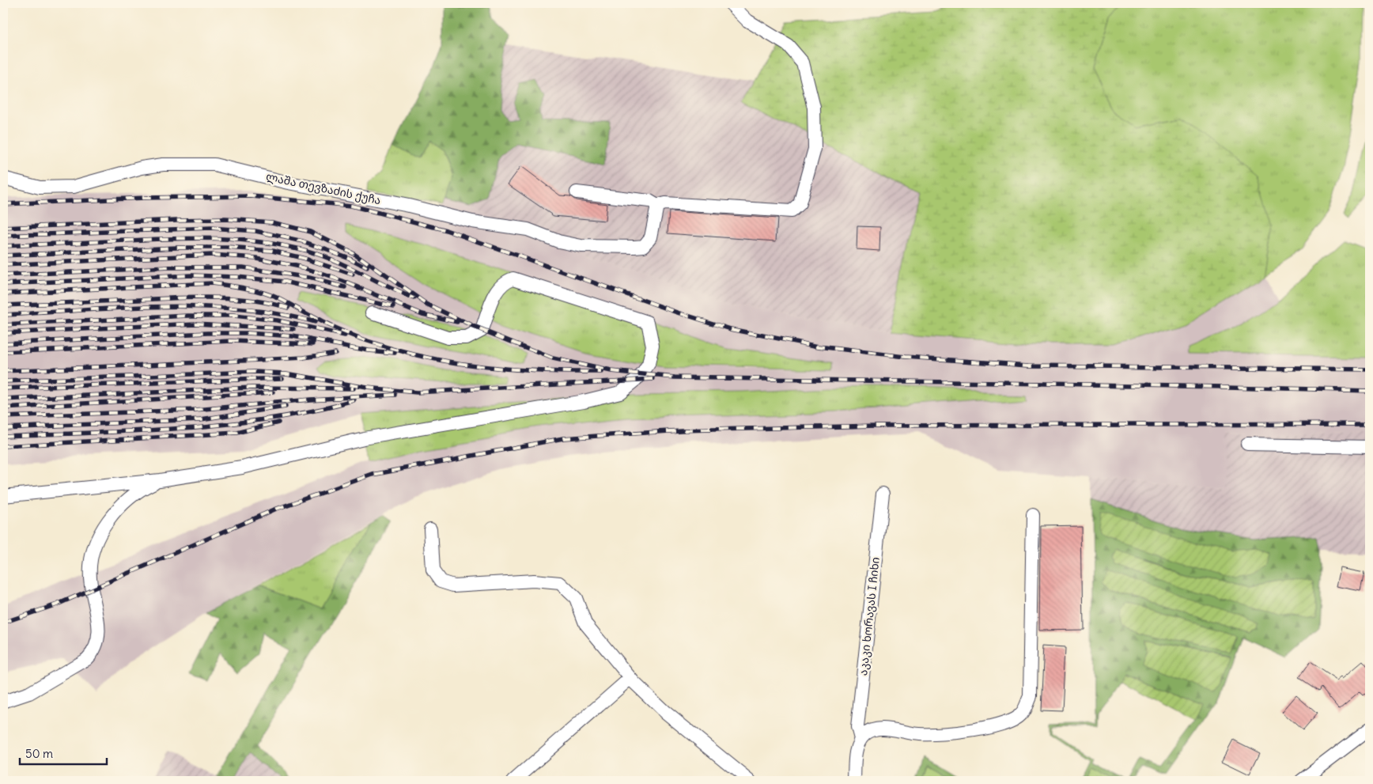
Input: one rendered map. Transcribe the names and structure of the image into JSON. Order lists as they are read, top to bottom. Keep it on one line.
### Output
{"streets":{"street":["ლაშა თევზაძის ქუჩა","აკაკი ხორავას I ჩიხი"]},"scale_bar":"50 m"}
